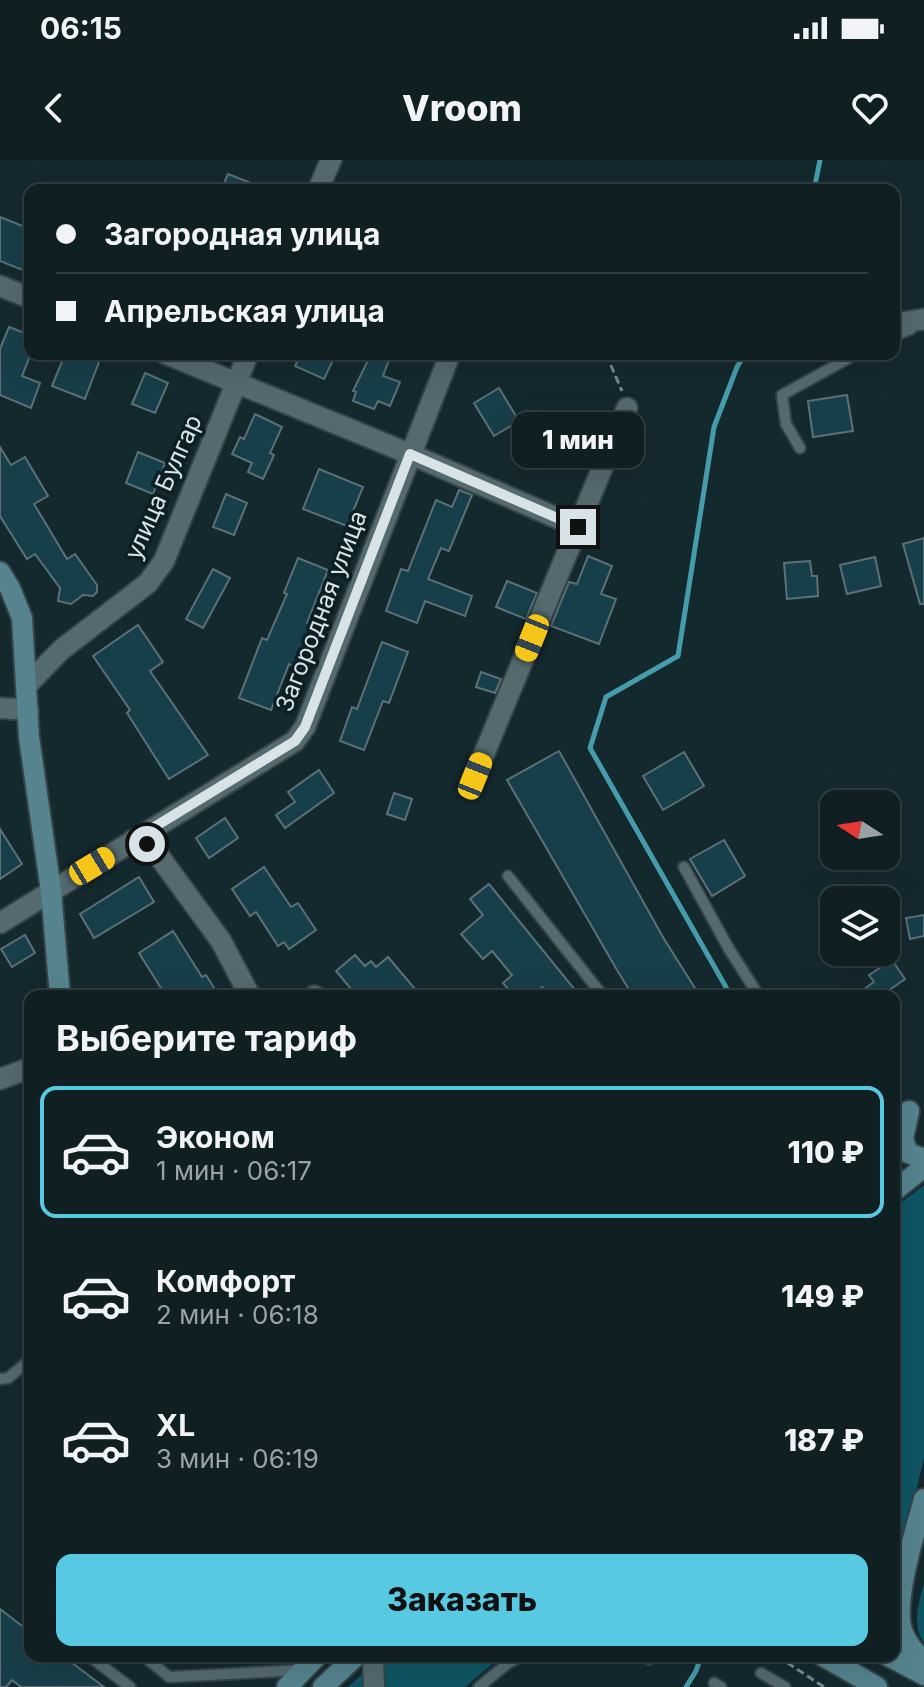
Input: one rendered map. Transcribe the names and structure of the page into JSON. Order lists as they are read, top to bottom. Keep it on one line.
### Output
{"streets":{"street":["улица Булгар","Загородная улица"]},"north":"left","page":{"status":"06:15","header":"Vroom","banner":["Загородная улица","Апрельская улица"],"bubble":"1 мин","heading":"Выберите тариф","list":[{"name":"Эконом","note":"1 мин · 06:17","value":"110 ₽"},{"name":"Комфорт","note":"2 мин · 06:18","value":"149 ₽"},{"name":"XL","note":"3 мин · 06:19","value":"187 ₽"}],"buttons":"Заказать"}}
